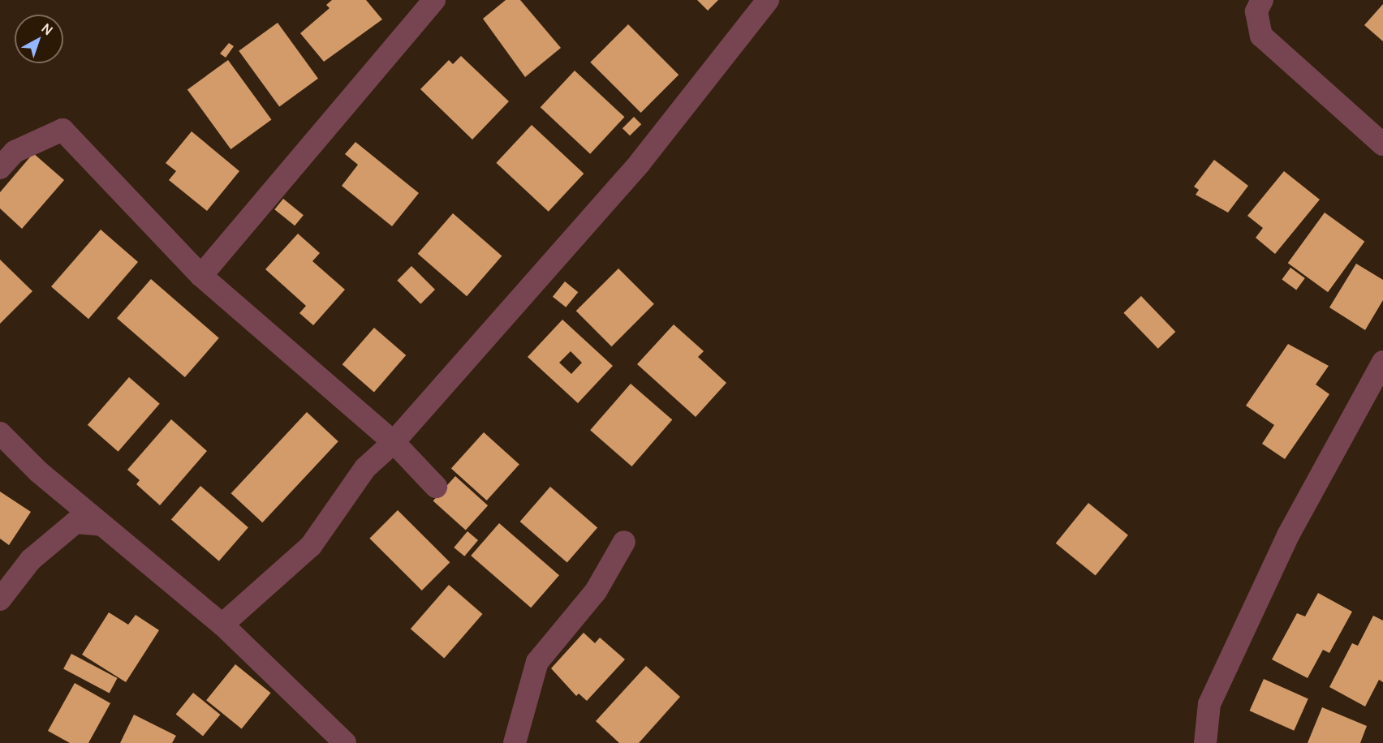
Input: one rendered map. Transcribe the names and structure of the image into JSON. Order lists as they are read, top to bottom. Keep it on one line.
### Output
{"north":"top right"}
